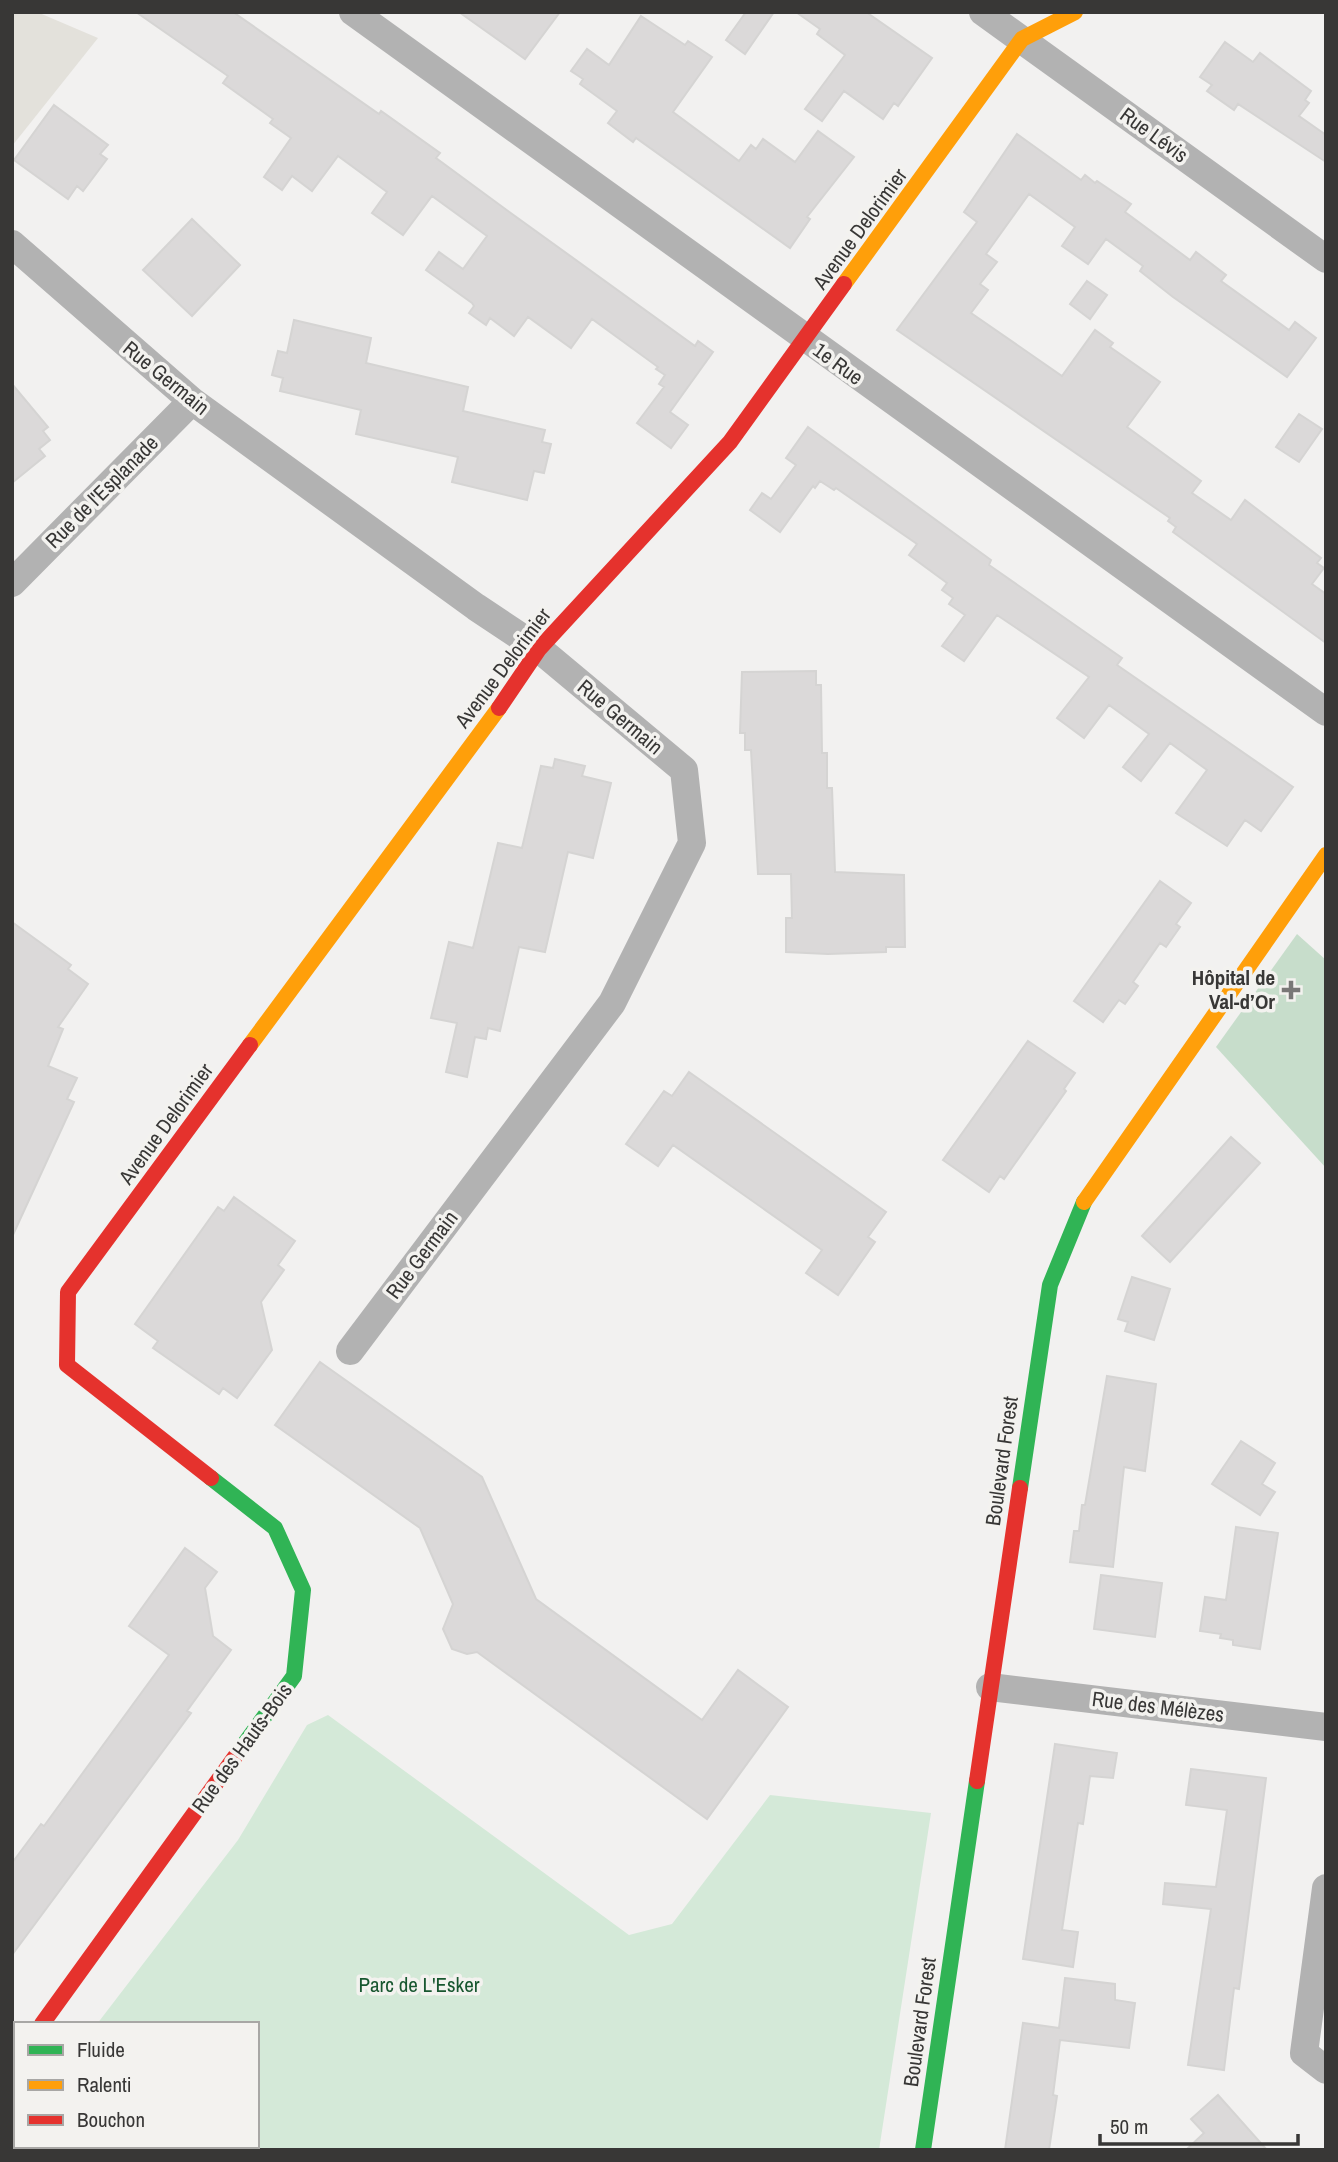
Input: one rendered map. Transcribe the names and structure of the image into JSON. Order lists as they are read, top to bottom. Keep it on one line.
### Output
{"streets":{"street":["Rue Lévis","Avenue Delorimier","1e Rue","Rue Germain","Rue de l'Esplanade","Boulevard Forest","Rue des Mélèzes","Rue des Hauts-Bois"]},"crossings":[["Rue Lévis","Avenue Delorimier"],["Avenue Delorimier","1e Rue"],["Avenue Delorimier","Rue Germain"],["Avenue Delorimier","Rue des Hauts-Bois"],["Rue Germain","Rue de l'Esplanade"],["Boulevard Forest","Rue des Mélèzes"]],"parks":["Parc de L'Esker"],"places":{"health":["Hôpital de Val-d’Or"]},"legend":["Fluide","Ralenti","Bouchon"],"scale_bar":"50 m"}
